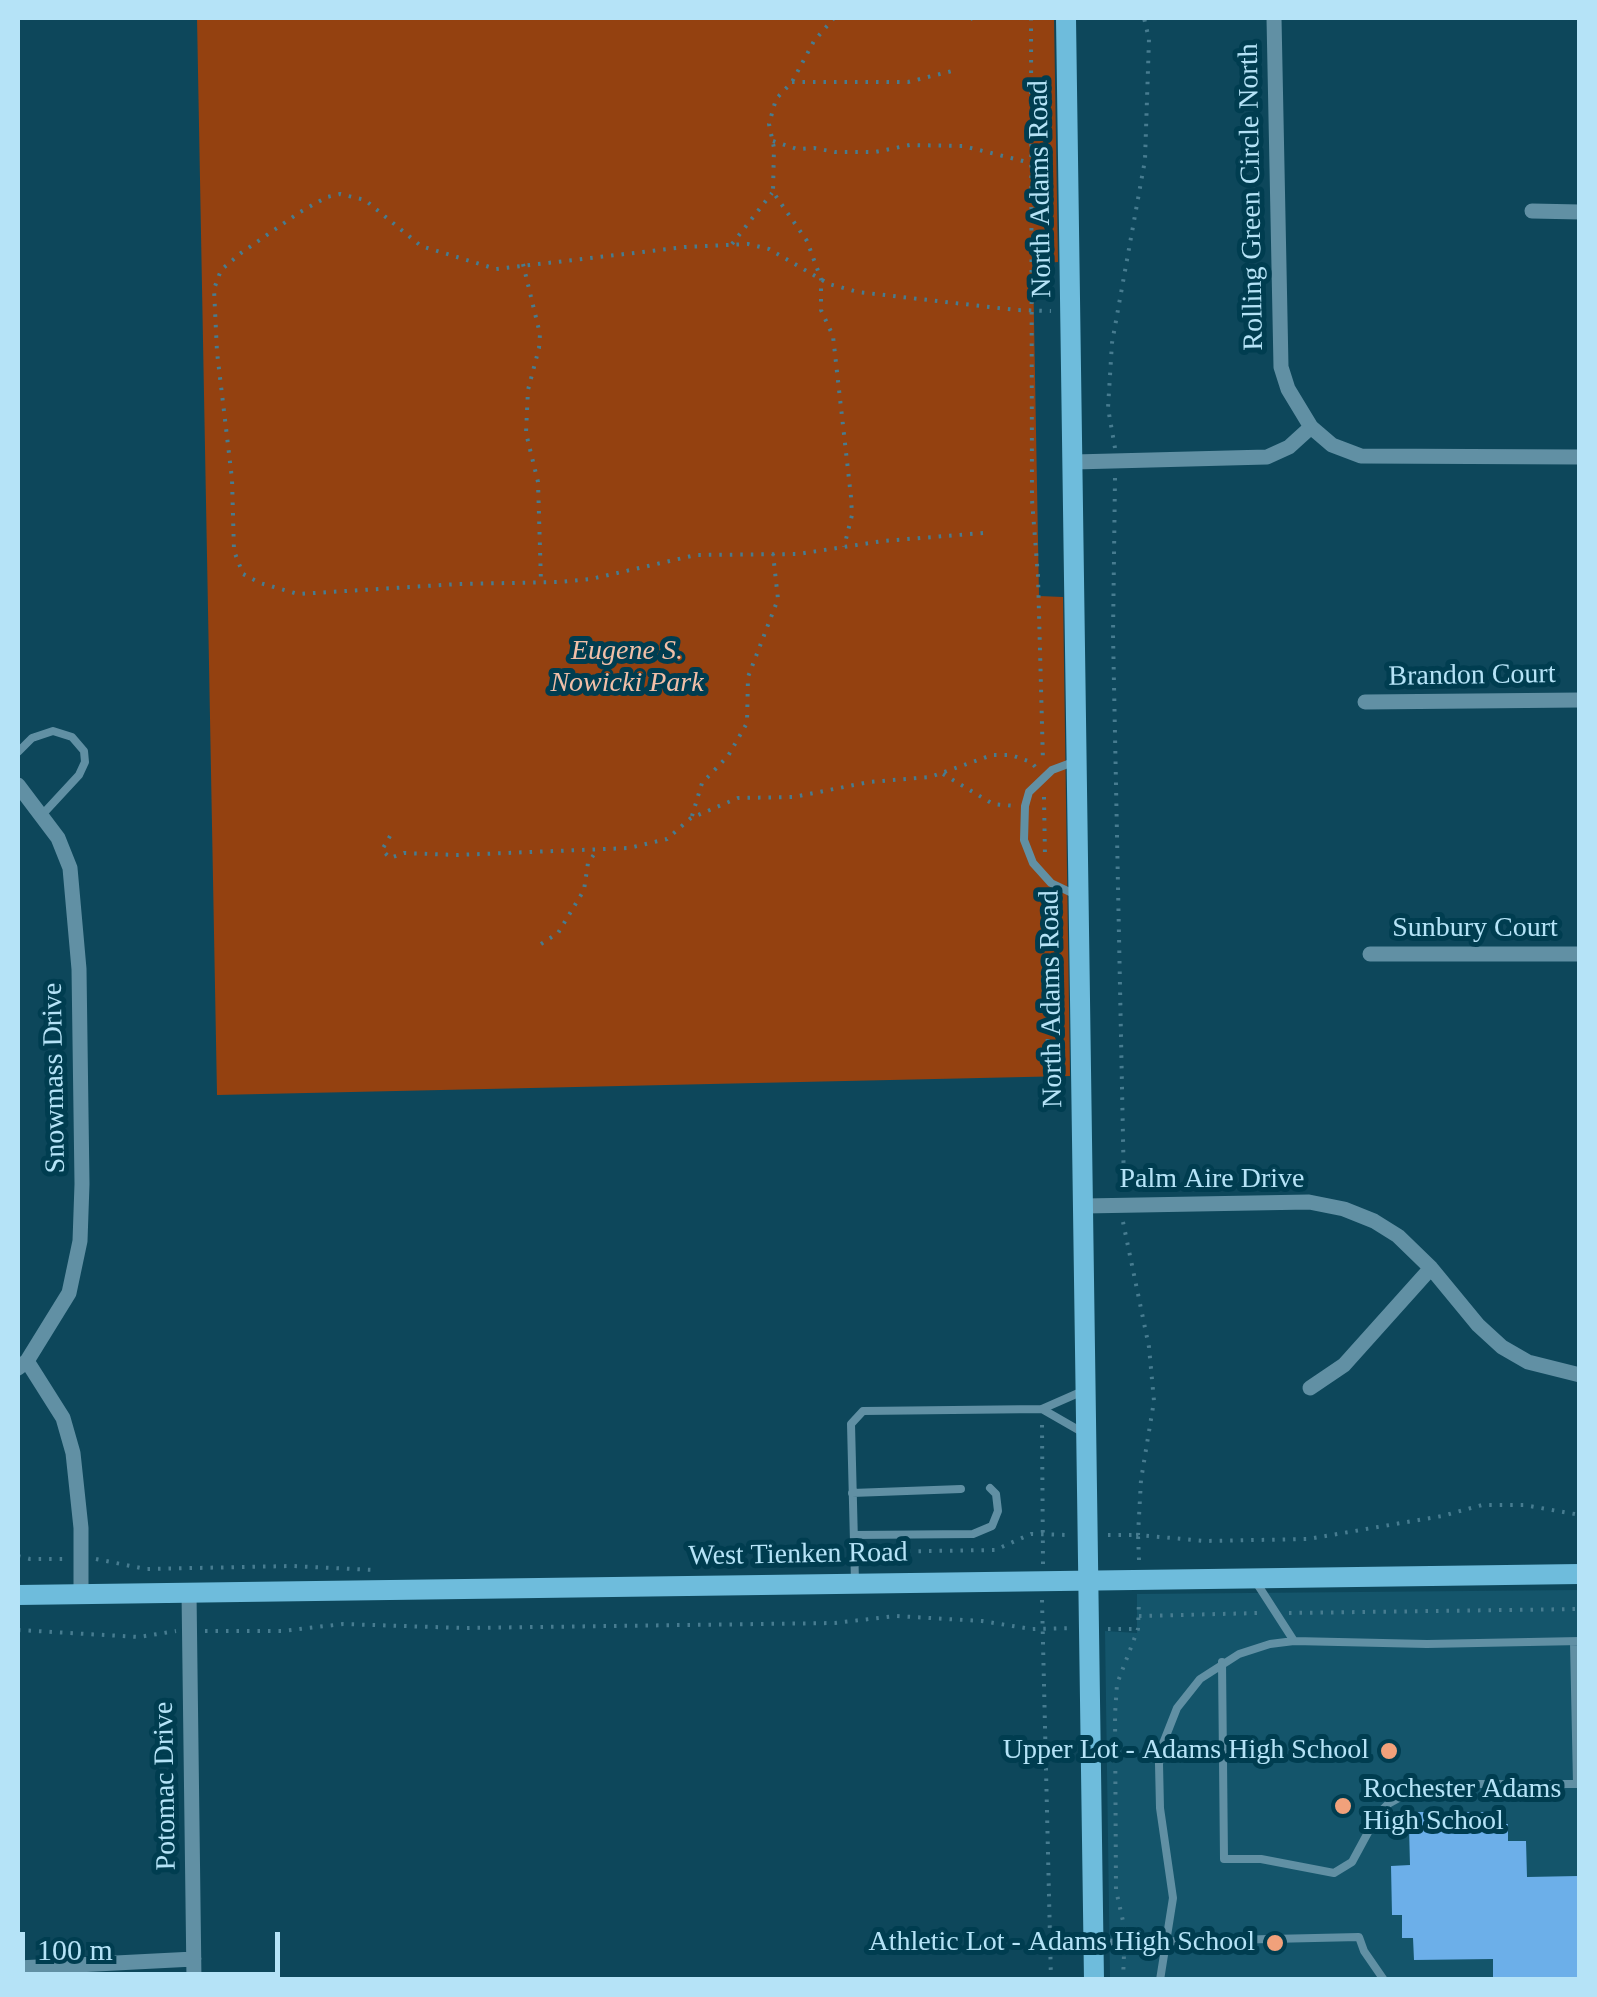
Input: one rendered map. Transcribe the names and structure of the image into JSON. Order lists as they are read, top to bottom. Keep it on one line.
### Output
{"streets":{"street":["North Adams Road","Rolling Green Circle North","Brandon Court","Sunbury Court","Snowmass Drive","Palm Aire Drive","West Tienken Road","Potomac Drive"]},"crossings":[["North Adams Road","Palm Aire Drive"],["North Adams Road","West Tienken Road"],["West Tienken Road","Potomac Drive"]],"parks":["Eugene S. Nowicki Park"],"places":["Upper Lot - Adams High School","Rochester Adams High School","Athletic Lot - Adams High School"],"scale_bar":"100 m"}
